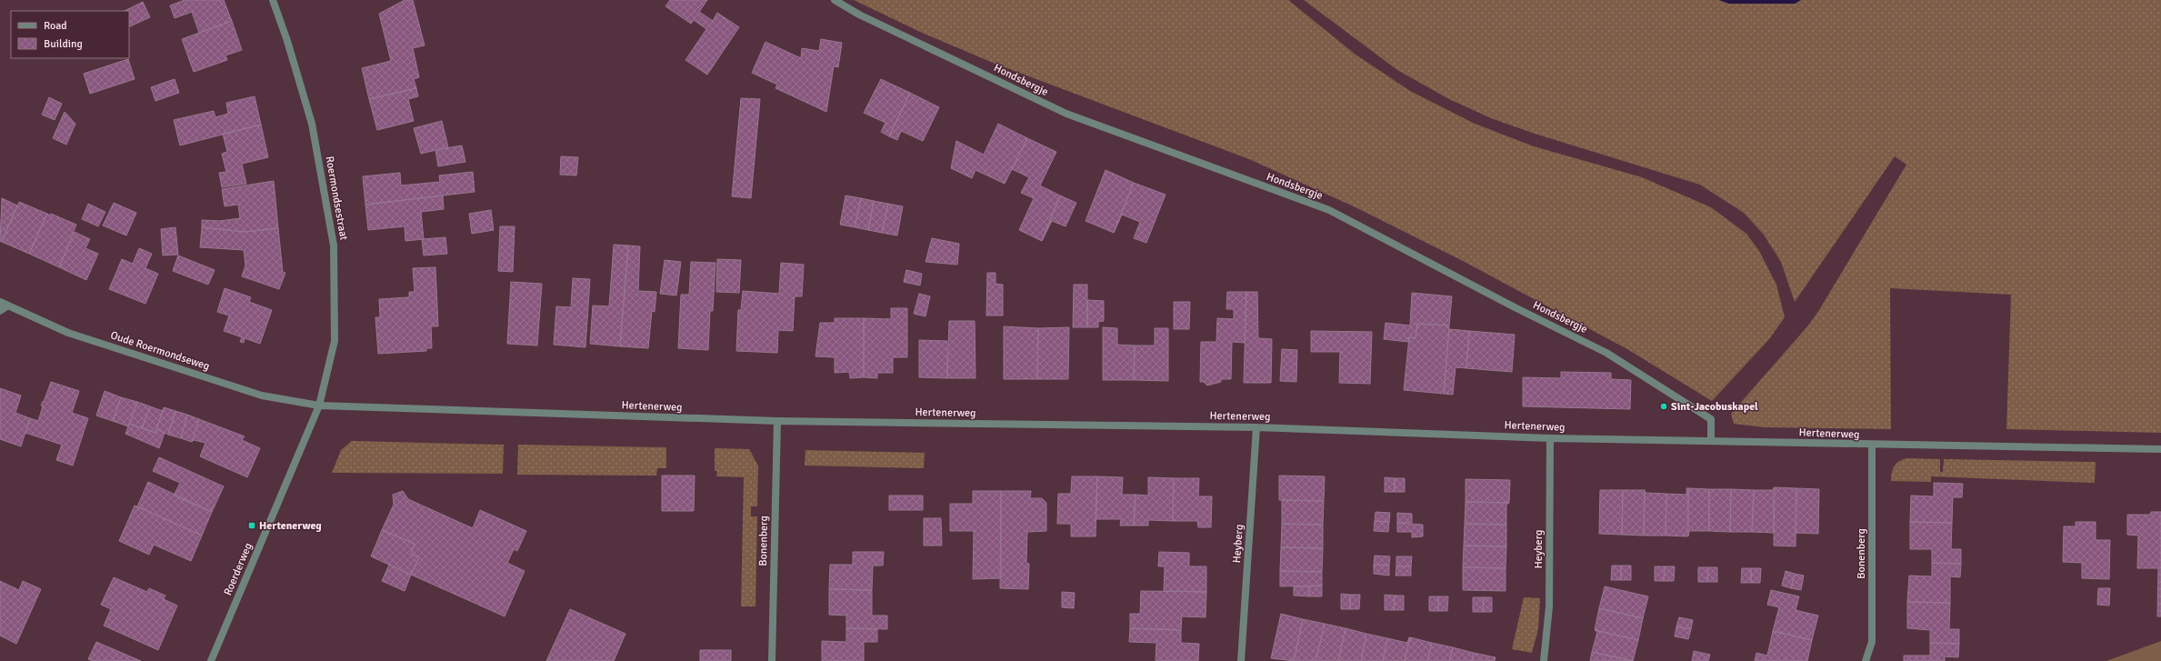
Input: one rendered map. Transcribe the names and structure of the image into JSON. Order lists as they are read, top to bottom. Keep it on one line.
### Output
{"streets":{"street":["Hondsbergje","Roermondsestraat","Oude Roermondseweg","Hertenerweg","Bonenberg","Heyberg","Roerderweg"]},"crossings":[["Hondsbergje","Hertenerweg"],["Roermondsestraat","Oude Roermondseweg"],["Roermondsestraat","Hertenerweg"],["Roermondsestraat","Roerderweg"],["Oude Roermondseweg","Hertenerweg"],["Oude Roermondseweg","Roerderweg"],["Hertenerweg","Bonenberg"],["Hertenerweg","Heyberg"],["Hertenerweg","Roerderweg"]],"places":{"other":["Sint-Jacobuskapel"],"transit":["Hertenerweg"]},"legend":["Road","Building"]}
